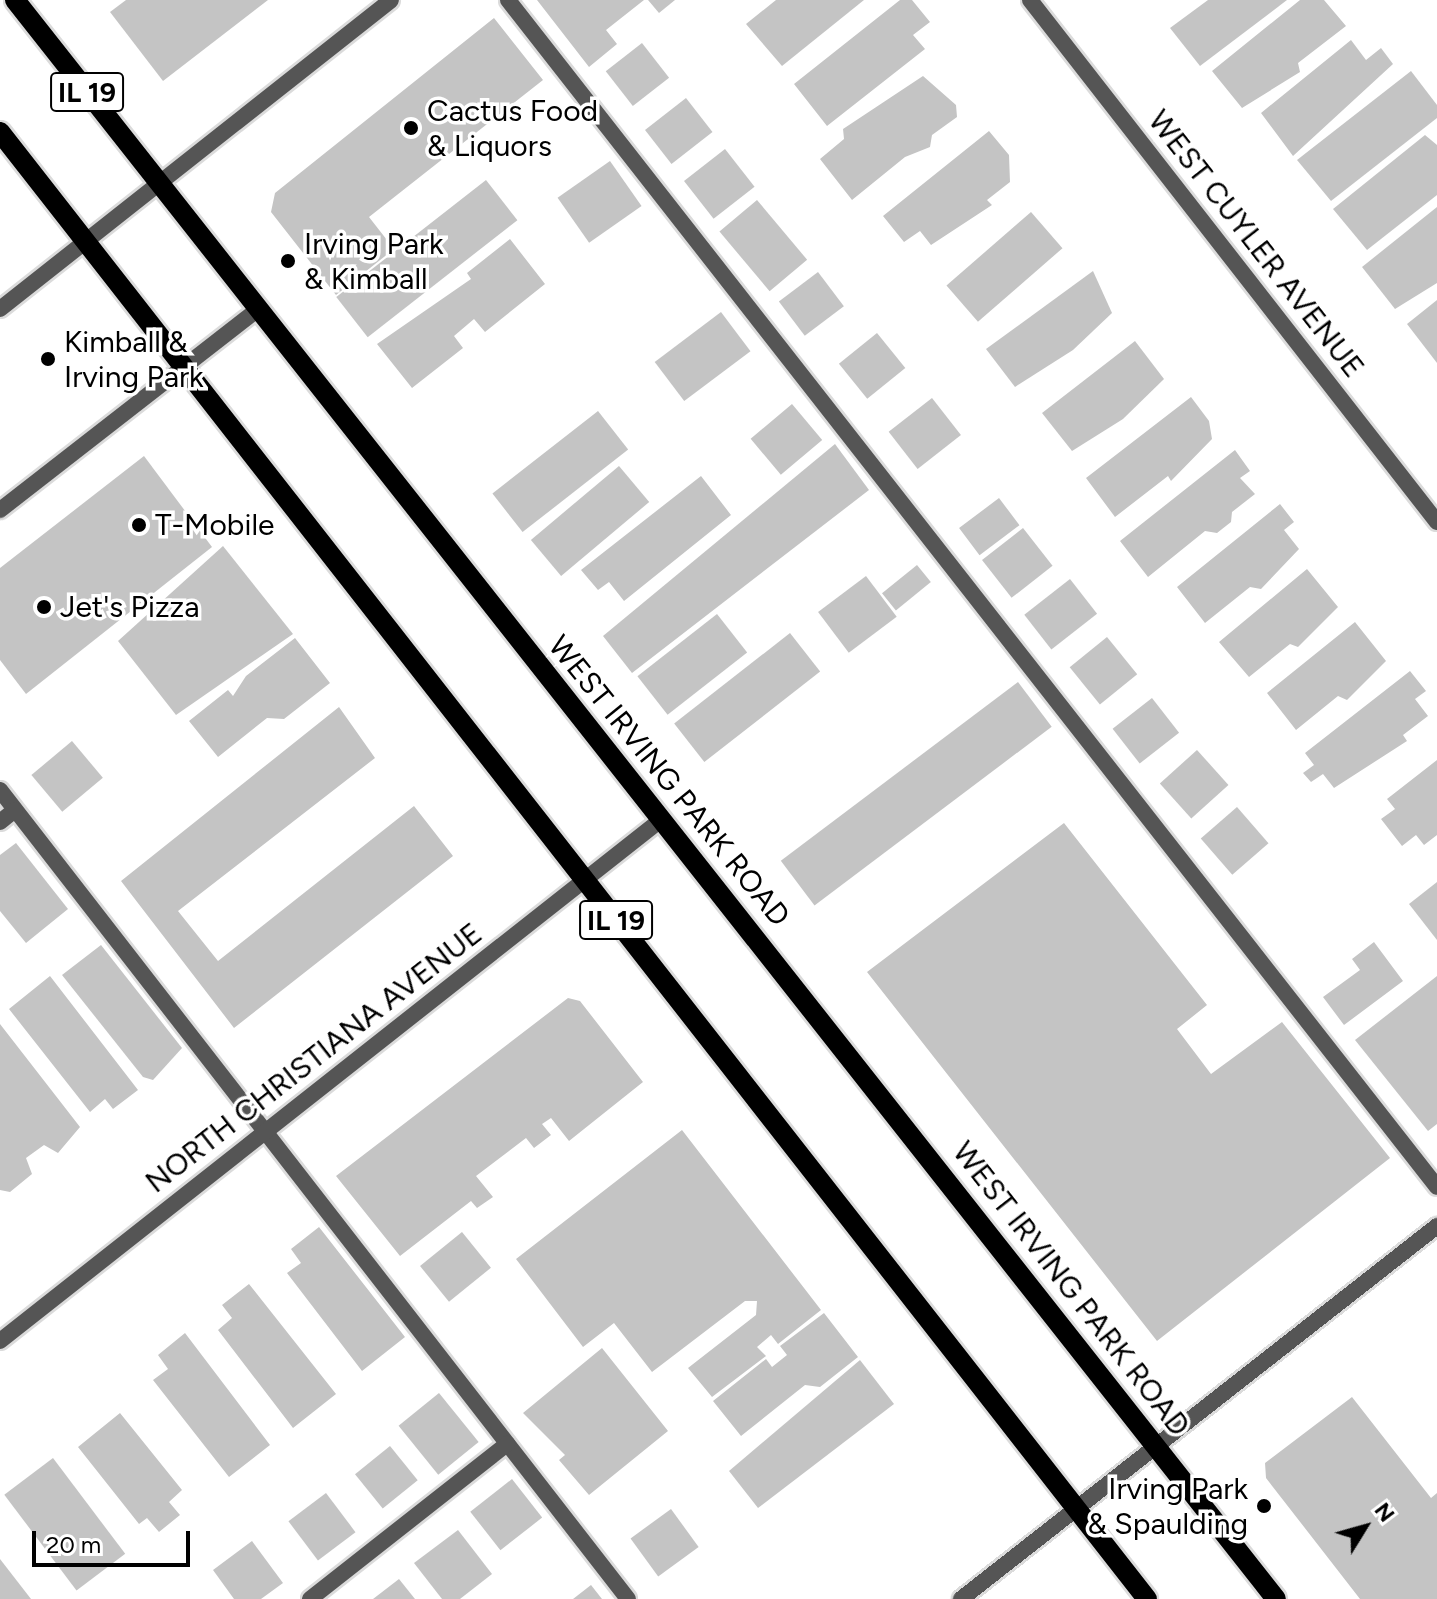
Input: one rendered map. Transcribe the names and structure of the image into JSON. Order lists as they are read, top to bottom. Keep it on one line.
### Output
{"streets":{"main road":["IL 19","WEST IRVING PARK ROAD"],"street":["WEST CUYLER AVENUE","NORTH CHRISTIANA AVENUE"]},"crossings":[["IL 19","NORTH CHRISTIANA AVENUE"],["WEST IRVING PARK ROAD","NORTH CHRISTIANA AVENUE"]],"places":["Cactus Food & Liquors","Irving Park & Kimball","Kimball & Irving Park","T-Mobile","Jet's Pizza","Irving Park & Spaulding"],"scale_bar":"20 m","north":"top right"}
